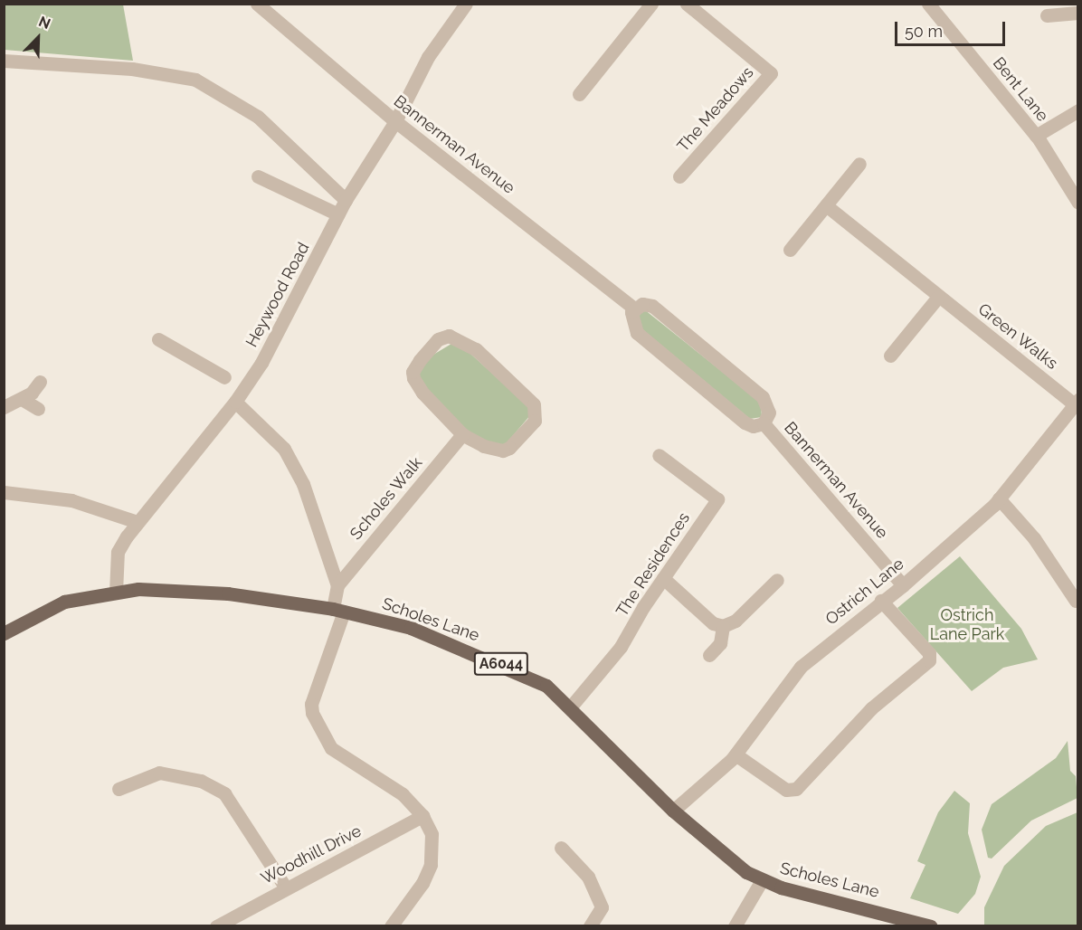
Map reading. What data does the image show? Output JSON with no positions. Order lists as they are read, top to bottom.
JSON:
{
  "streets": {
    "main road": ["Scholes Lane", "A6044"],
    "street": [
      "Bent Lane",
      "The Meadows",
      "Bannerman Avenue",
      "Heywood Road",
      "Green Walks",
      "Scholes Walk",
      "The Residences",
      "Ostrich Lane",
      "Woodhill Drive"
    ]
  },
  "crossings": [
    ["Bannerman Avenue", "Heywood Road"],
    ["Bannerman Avenue", "Ostrich Lane"],
    ["Heywood Road", "Scholes Lane"],
    ["Green Walks", "Ostrich Lane"],
    ["Scholes Walk", "Scholes Lane"],
    ["The Residences", "Scholes Lane"],
    ["Ostrich Lane", "Scholes Lane"]
  ],
  "parks": ["Ostrich Lane Park"],
  "scale_bar": "50 m",
  "north": "top right"
}
